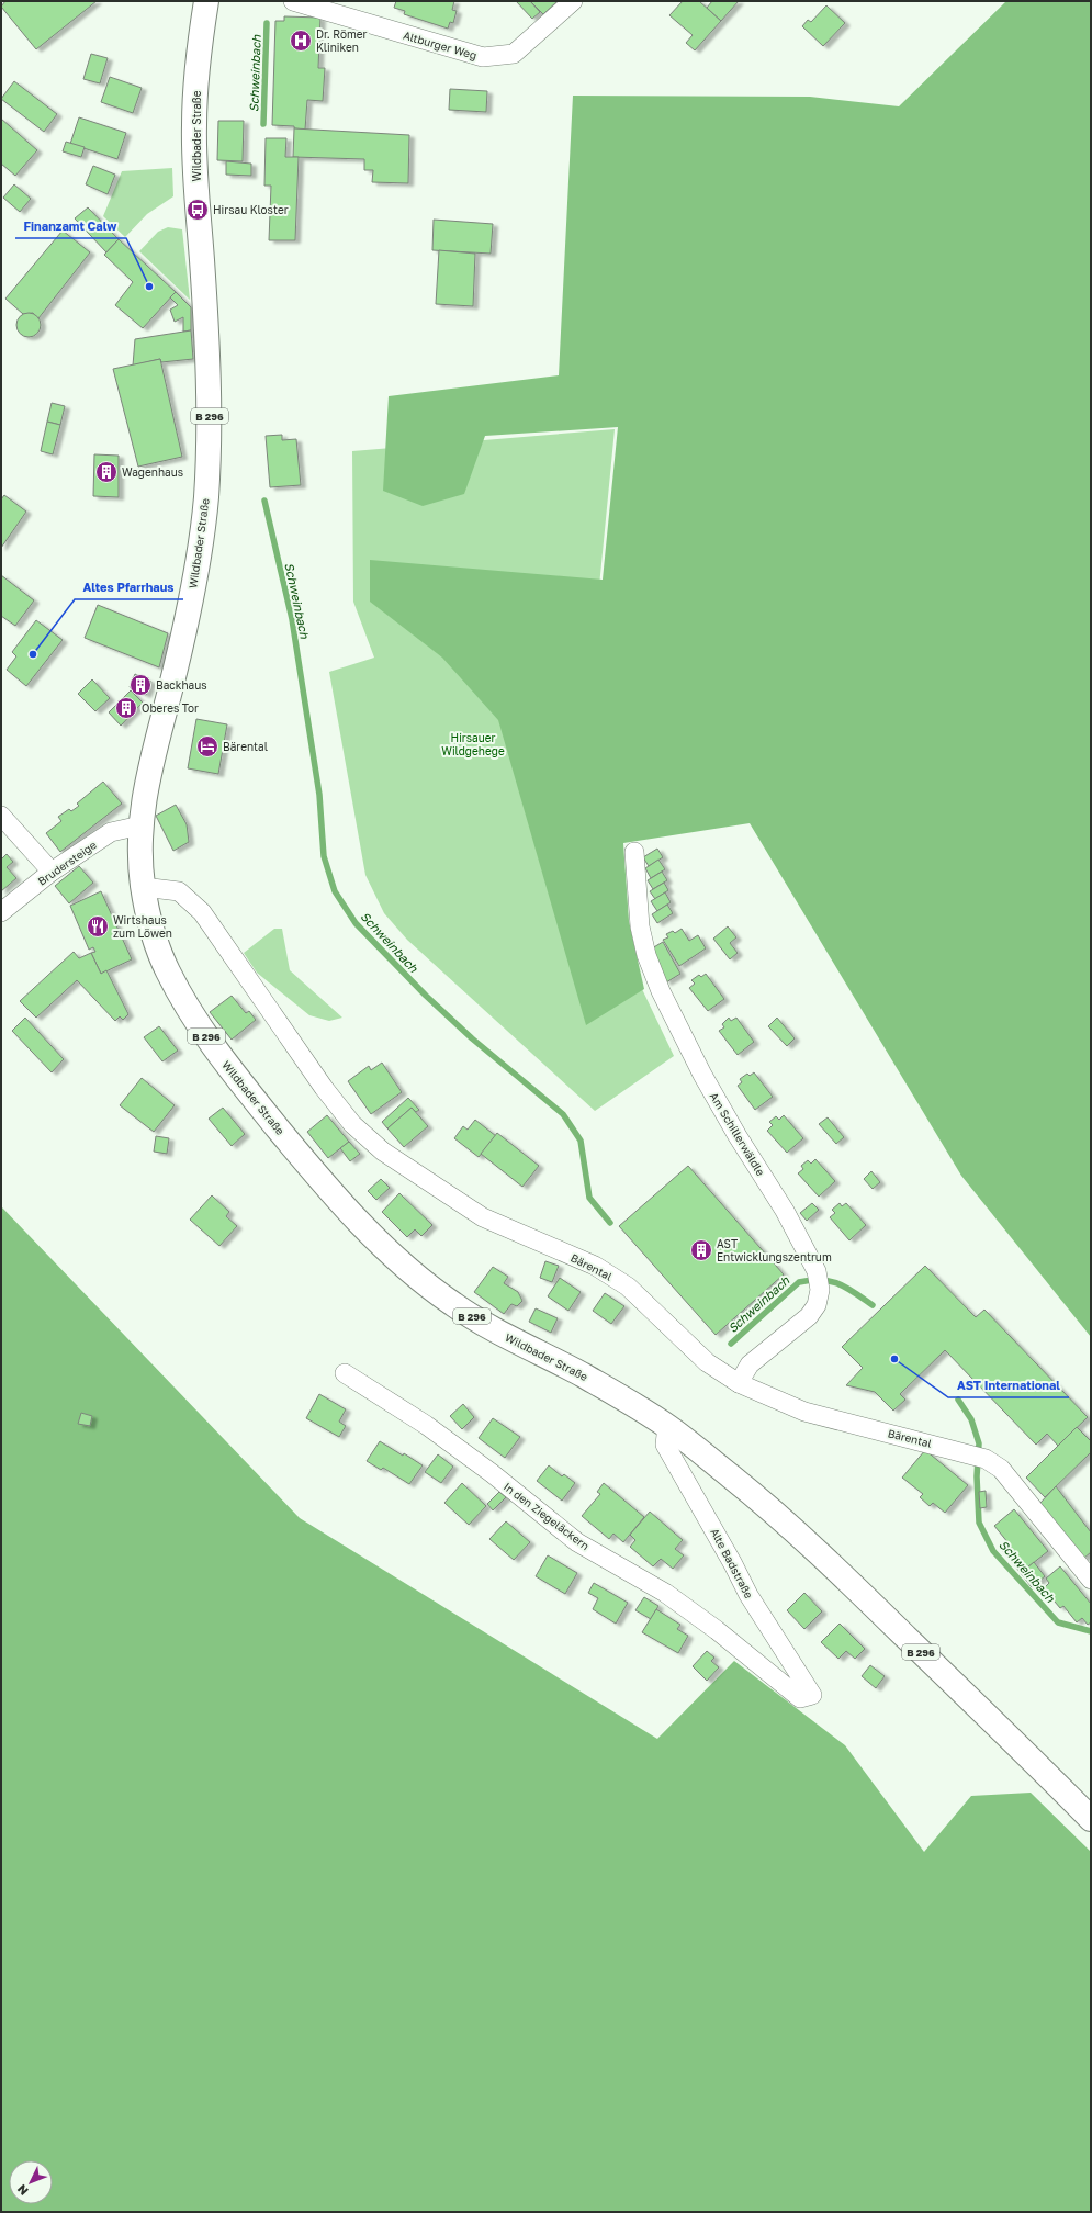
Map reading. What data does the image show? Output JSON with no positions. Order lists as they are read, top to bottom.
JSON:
{
  "streets": {
    "main road": ["Wildbader Straße", "B 296"],
    "street": [
      "Altburger Weg",
      "Brudersteige",
      "Am Schillerwäldle",
      "Bärental",
      "In den Ziegeläckern",
      "Alte Badstraße"
    ]
  },
  "crossings": [
    ["Wildbader Straße", "Brudersteige"],
    ["Wildbader Straße", "Bärental"],
    ["Wildbader Straße", "Alte Badstraße"],
    ["Am Schillerwäldle", "Bärental"],
    ["In den Ziegeläckern", "Alte Badstraße"]
  ],
  "water": ["Schweinbach"],
  "parks": ["Hirsauer Wildgehege"],
  "places": {
    "hospital": ["Dr. Römer Kliniken"],
    "bus stop": ["Hirsau Kloster"],
    "other": ["Finanzamt Calw", "Altes Pfarrhaus", "AST International"],
    "building": [
      "Wagenhaus",
      "Backhaus",
      "Oberes Tor",
      "AST Entwicklungszentrum"
    ],
    "hotel": ["Bärental"],
    "restaurant": ["Wirtshaus zum Löwen"]
  },
  "north": "bottom left"
}
